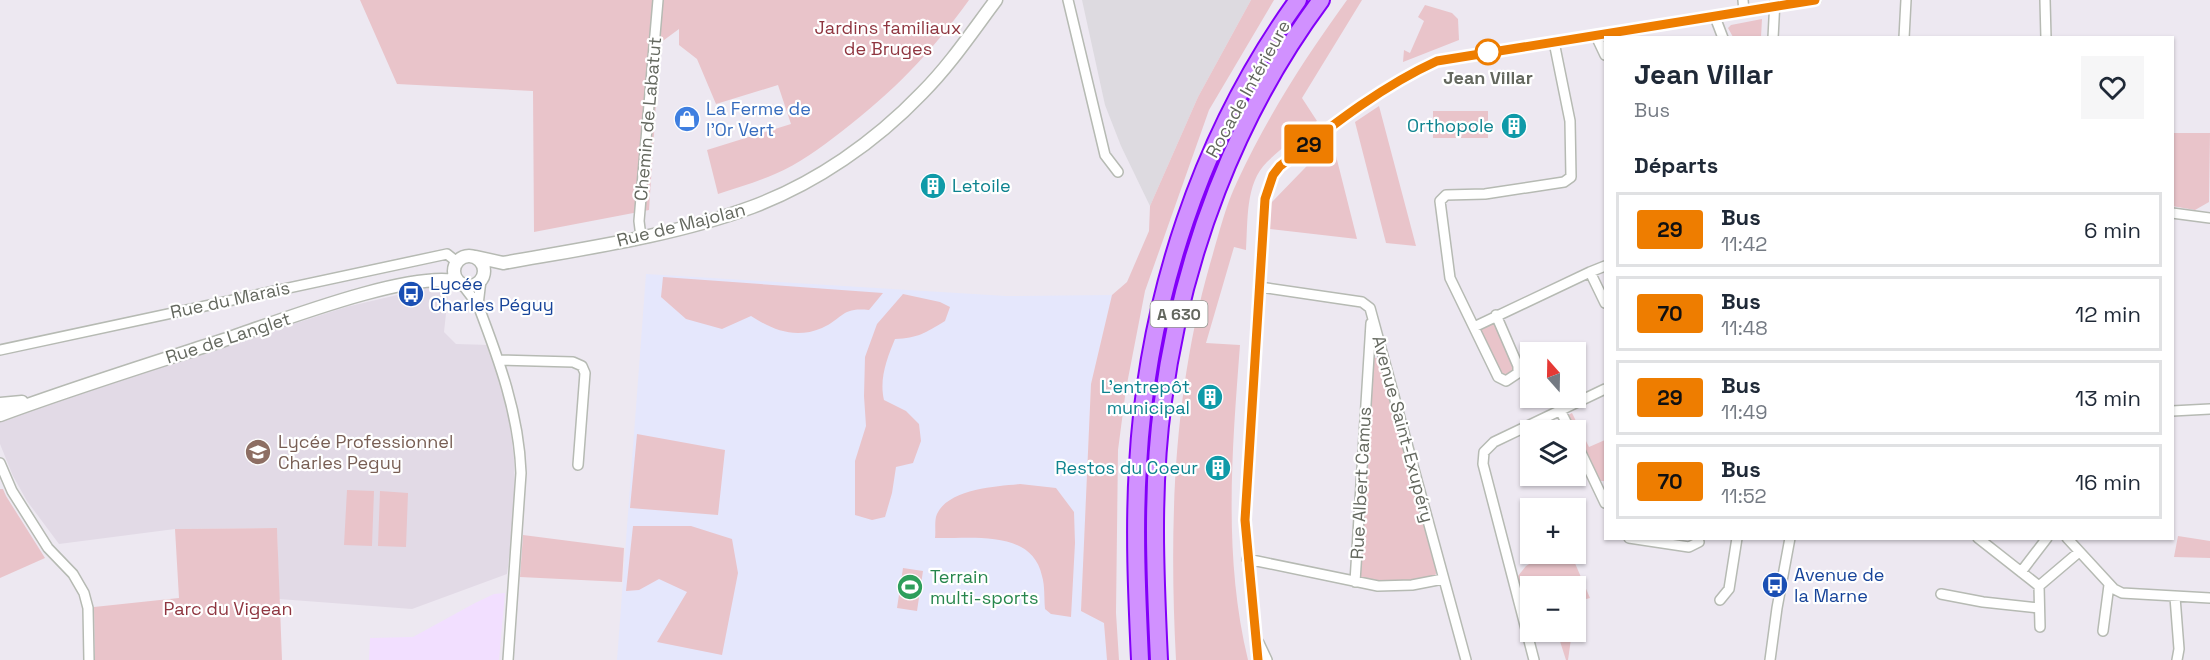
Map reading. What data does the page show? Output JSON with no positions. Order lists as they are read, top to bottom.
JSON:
{
  "streets": {
    "highway": ["Rocade Intérieure", "A 630"],
    "street": [
      "Chemin de Labatut",
      "Rue de Majolan",
      "Rue du Marais",
      "Rue de Langlet",
      "Avenue Saint-Exupéry",
      "Rue Albert Camus"
    ]
  },
  "crossings": [
    ["Chemin de Labatut", "Rue de Majolan"],
    ["Rue de Majolan", "Rue du Marais"],
    ["Rue de Majolan", "Rue de Langlet"],
    ["Rue du Marais", "Rue de Langlet"],
    ["Avenue Saint-Exupéry", "Rue Albert Camus"]
  ],
  "parks": ["Jardins familiaux de Bruges", "Parc du Vigean"],
  "places": {
    "other": ["Jean Villar"],
    "shop": ["La Ferme de l'Or Vert"],
    "building": [
      "Orthopole",
      "Letoile",
      "L'entrepôt municipal",
      "Restos du Coeur"
    ],
    "bus stop": ["Lycée Charles Péguy", "Avenue de la Marne"],
    "school or university": ["Lycée Professionnel Charles Peguy"],
    "sports": ["Terrain multi-sports"]
  },
  "lines": ["bus line 29"],
  "north": "top",
  "page": {
    "on_map": "29",
    "heading": [
      ["Jean Villar", "Bus"],
      "Départs"
    ],
    "list": [
      {
        "mark": "29",
        "name": "Bus",
        "note": "11:42",
        "value": "6 min"
      },
      {
        "mark": "70",
        "name": "Bus",
        "note": "11:48",
        "value": "12 min"
      },
      {
        "mark": "29",
        "name": "Bus",
        "note": "11:49",
        "value": "13 min"
      },
      {
        "mark": "70",
        "name": "Bus",
        "note": "11:52",
        "value": "16 min"
      }
    ],
    "map_buttons": ["+", "−"]
  }
}
